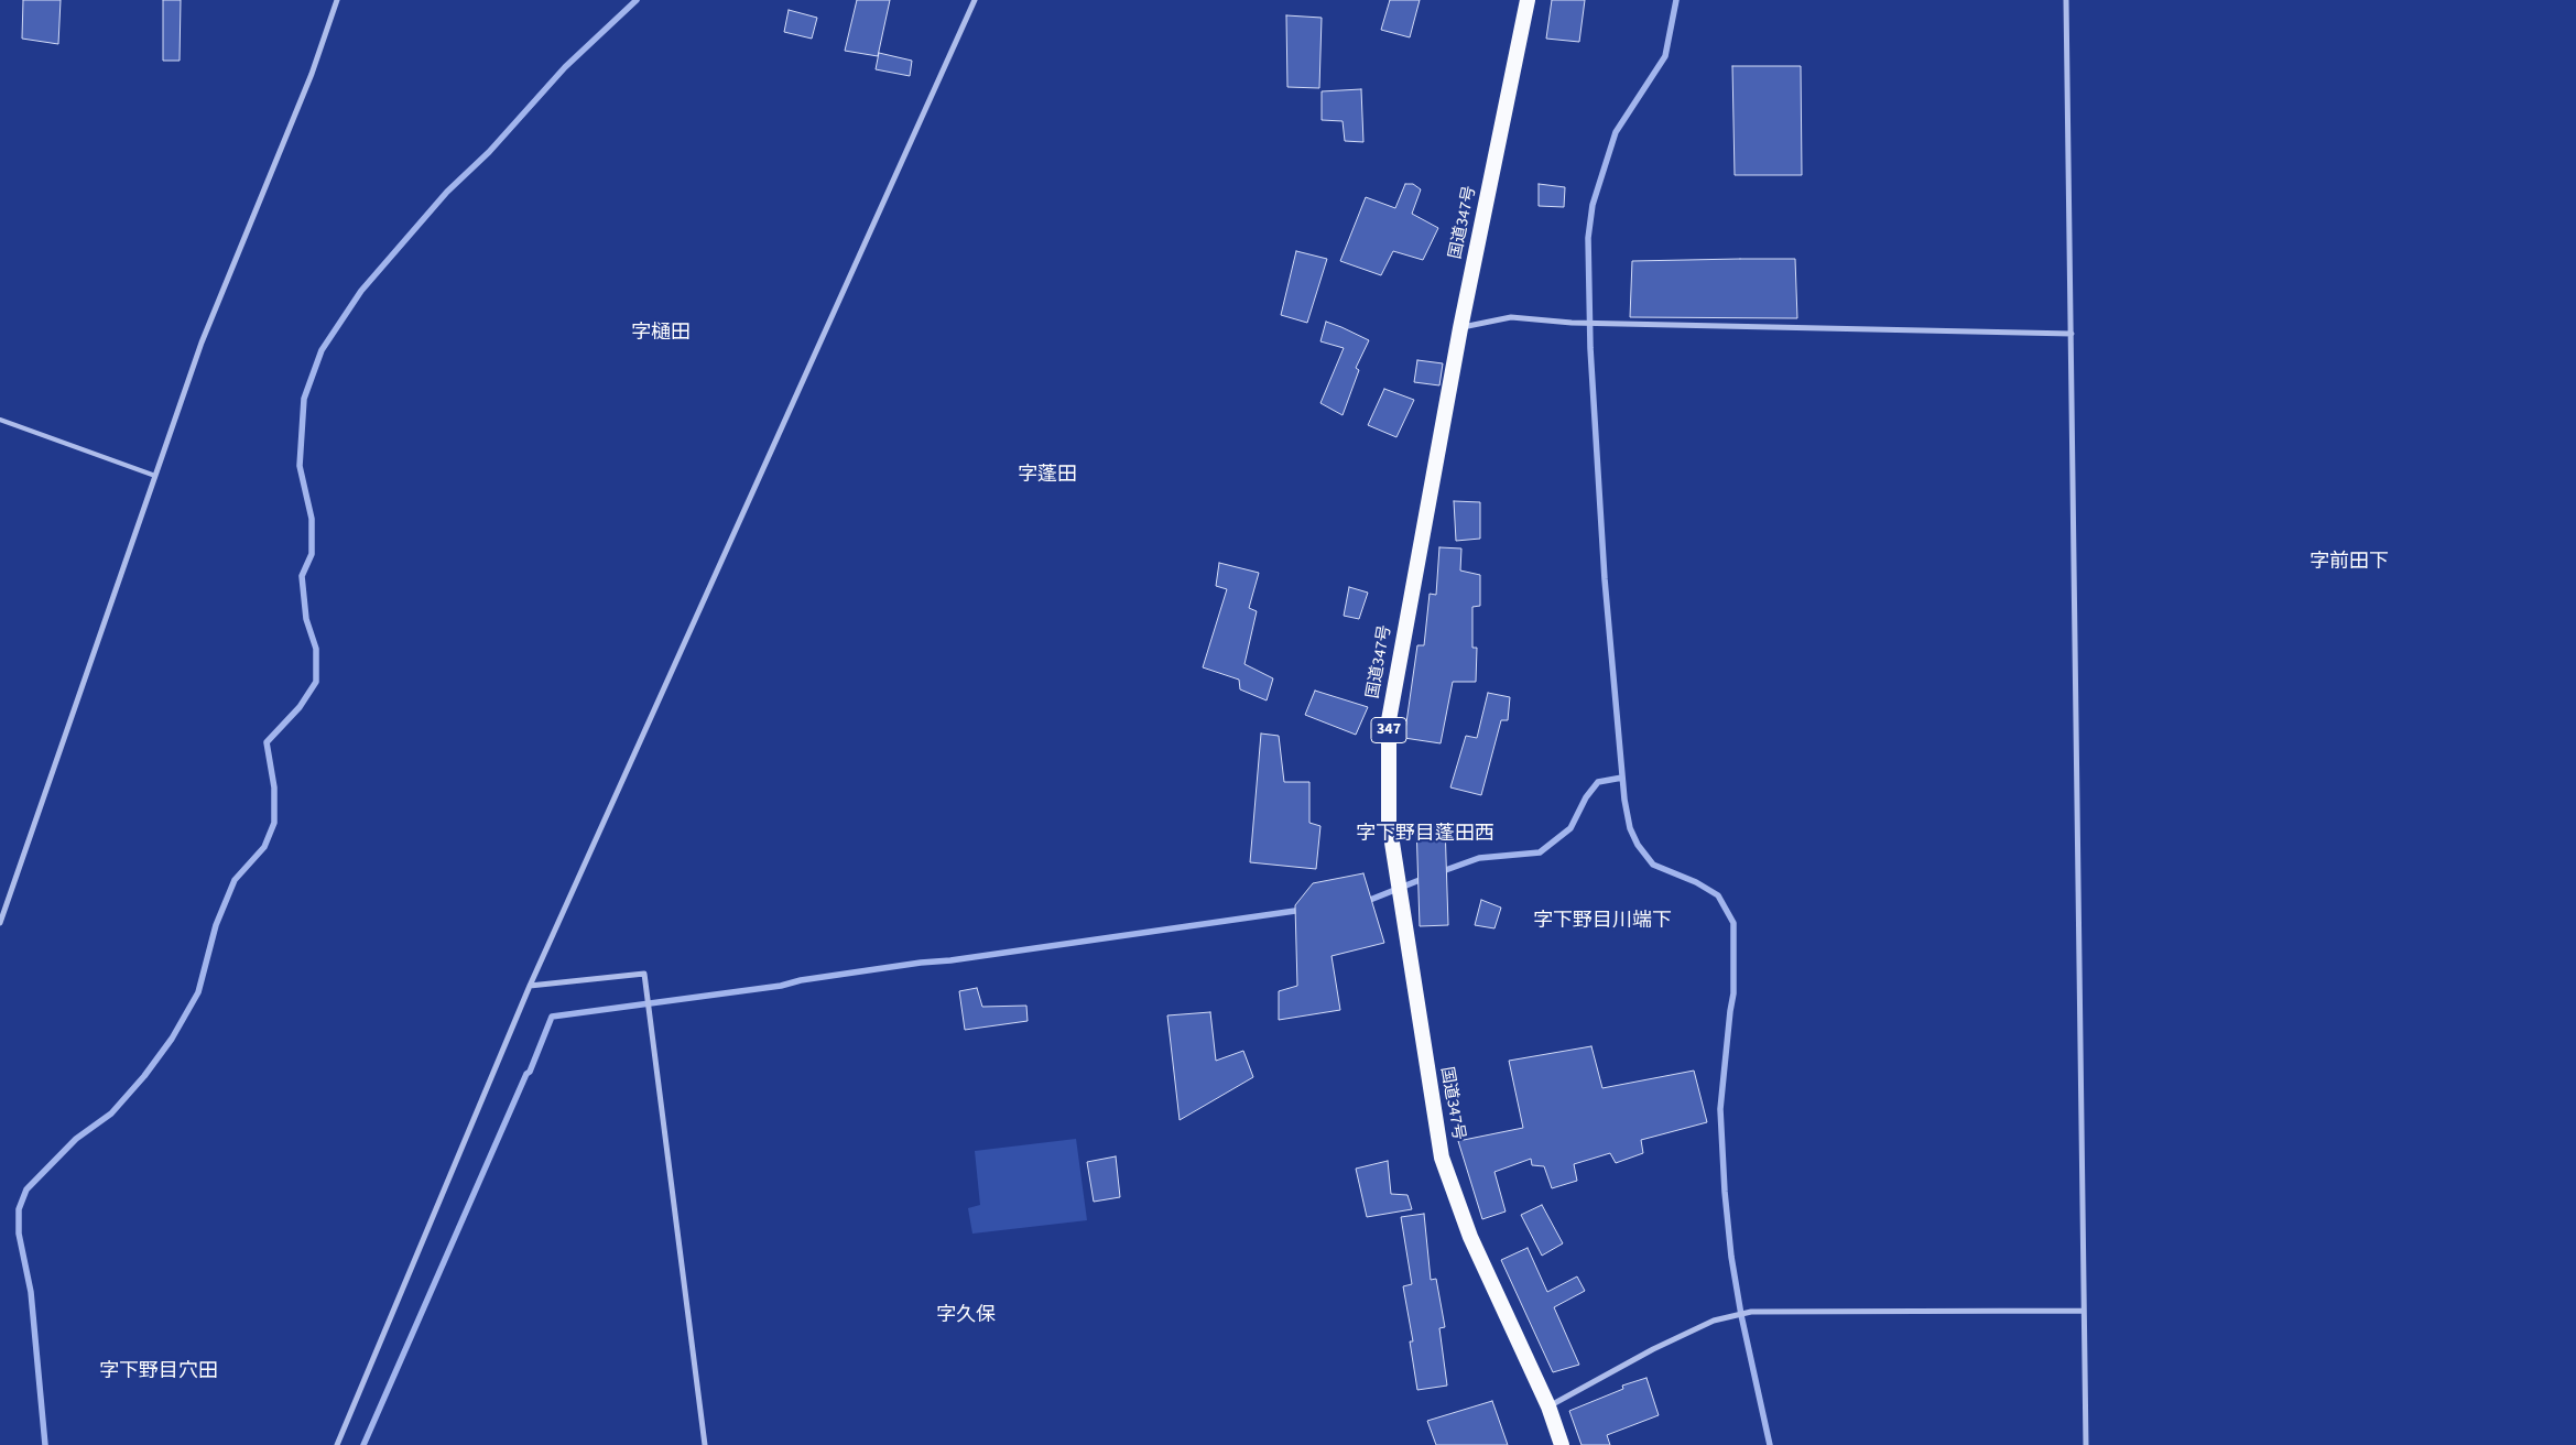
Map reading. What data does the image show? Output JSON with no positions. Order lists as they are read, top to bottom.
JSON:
{
  "streets": {
    "highway": ["国道347号", "347"]
  },
  "districts": [
    "字樋田",
    "字蓬田",
    "字前田下",
    "字下野目蓬田西",
    "字下野目川端下",
    "字久保",
    "字下野目穴田"
  ]
}
